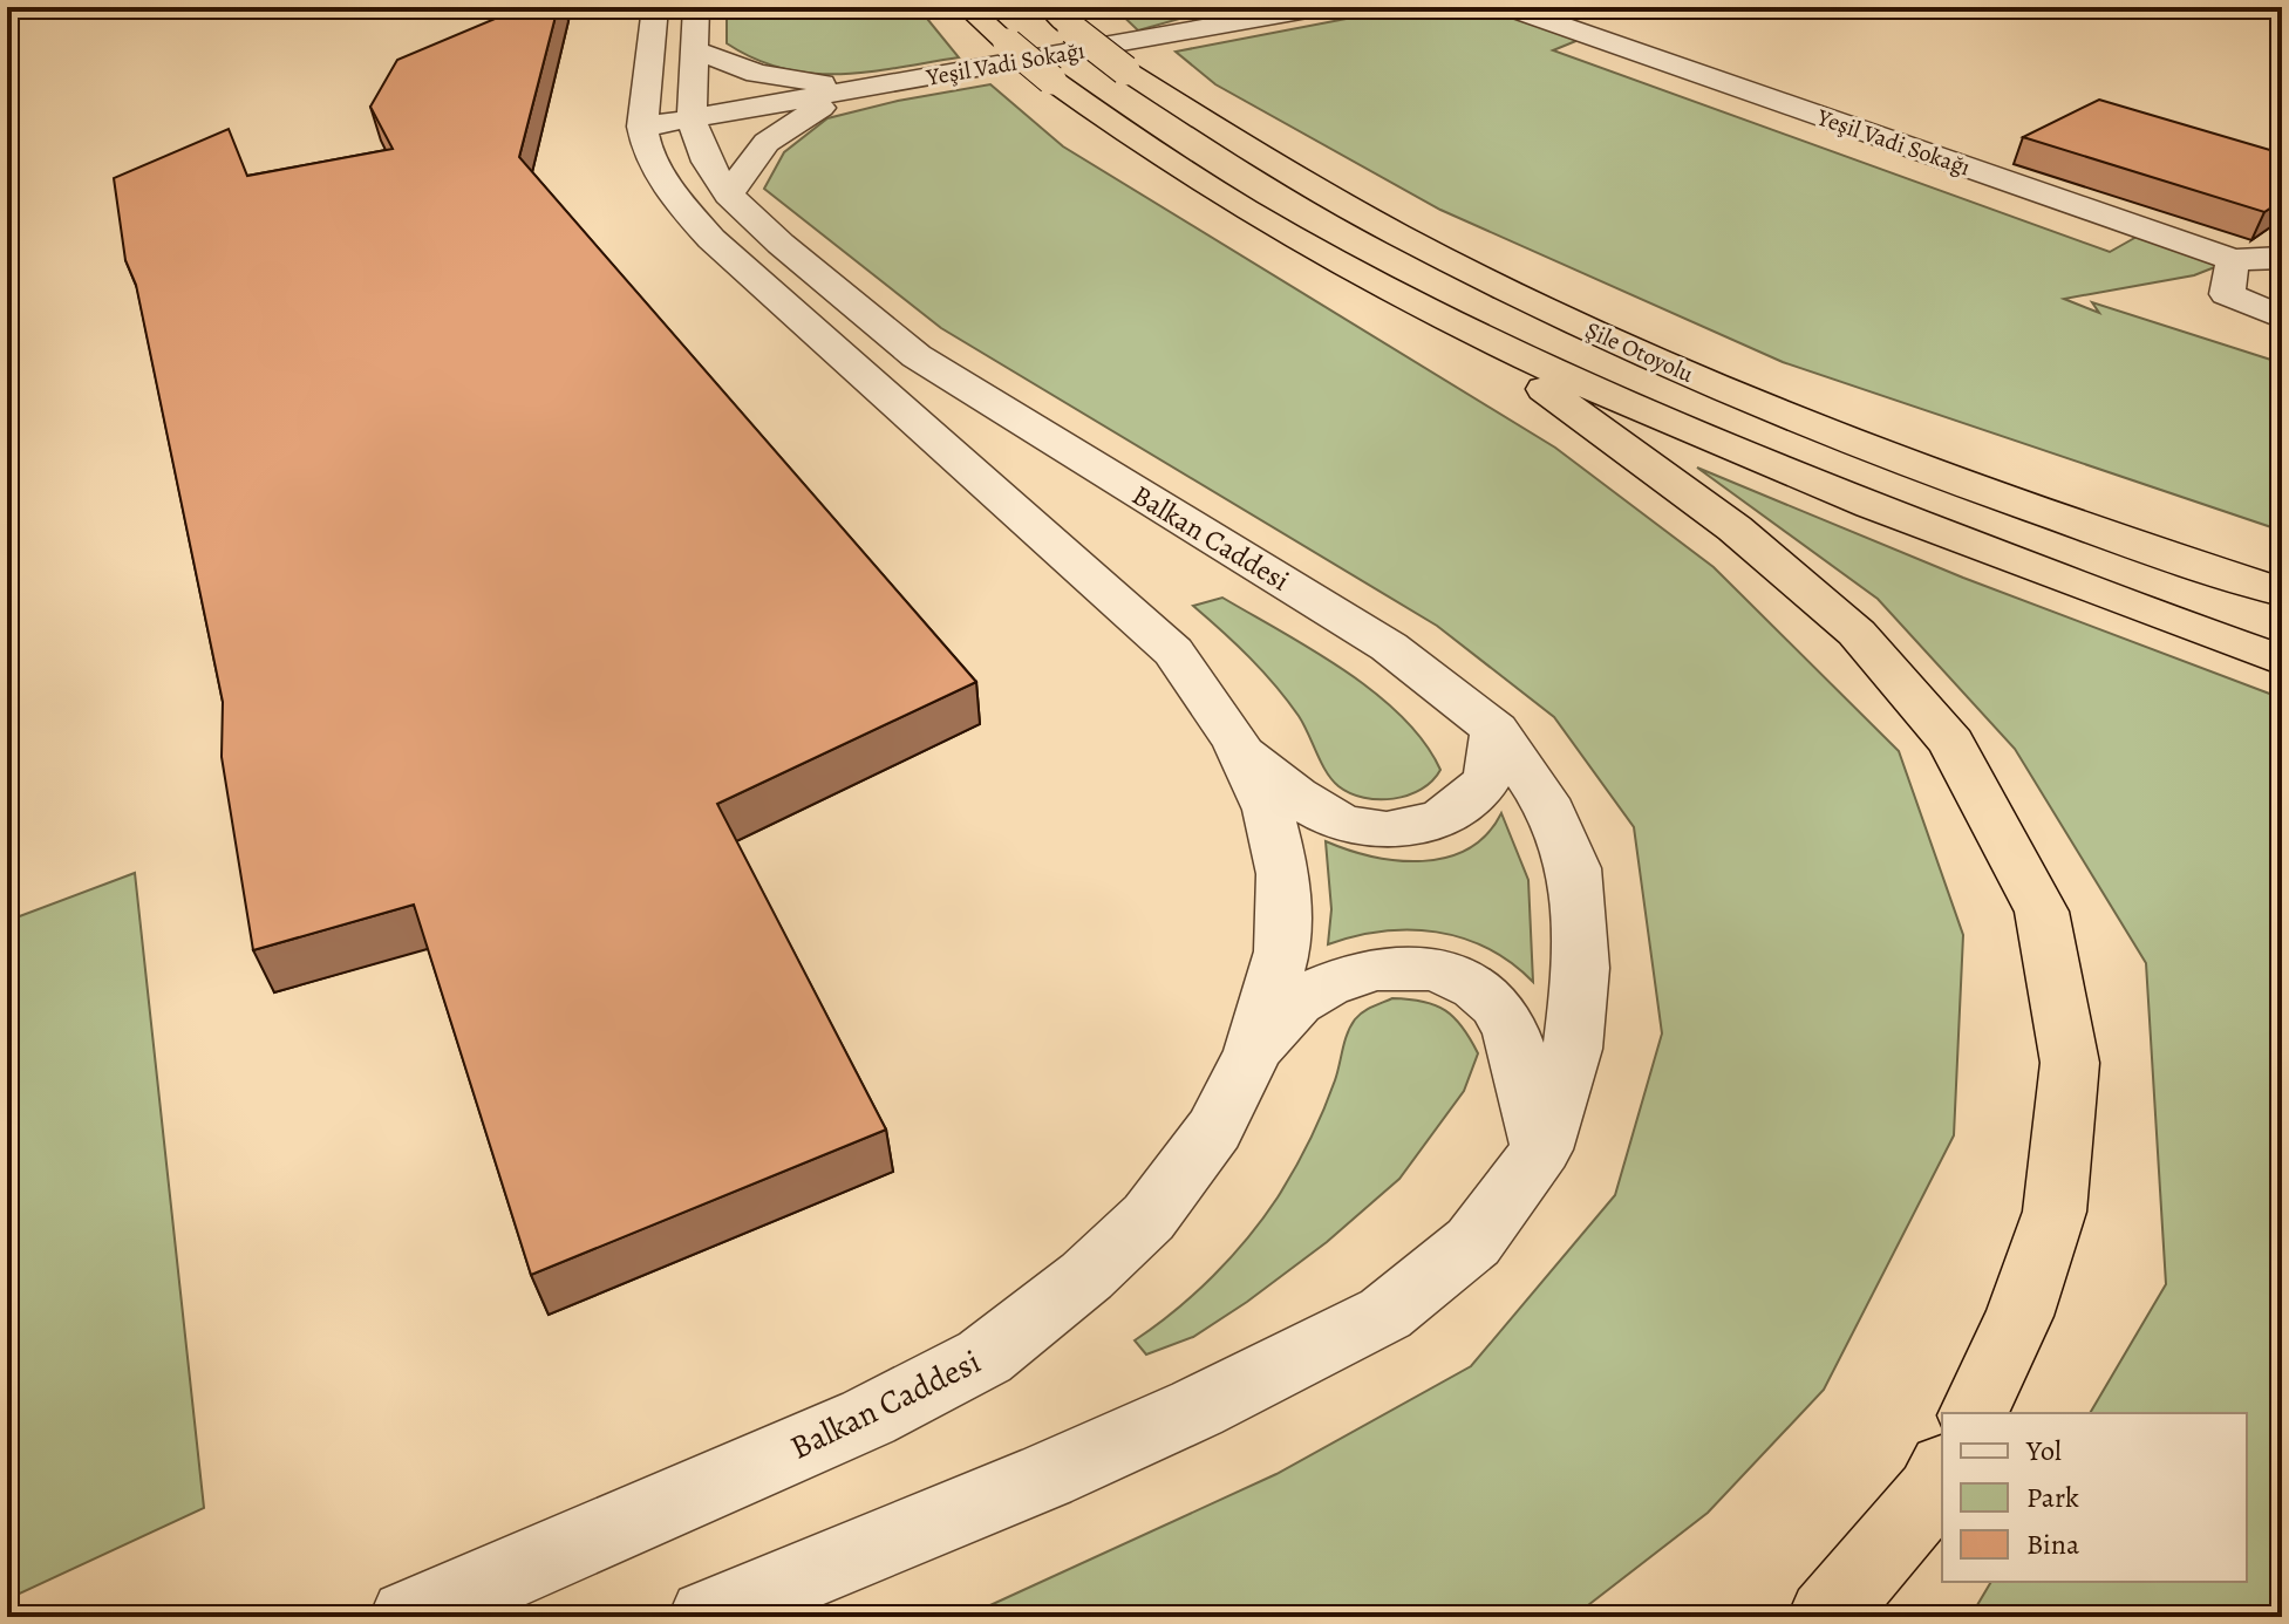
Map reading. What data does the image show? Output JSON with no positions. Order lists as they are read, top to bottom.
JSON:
{
  "streets": {
    "highway": ["Şile Otoyolu"],
    "street": ["Yeşil Vadi Sokağı", "Balkan Caddesi"]
  },
  "crossings": [
    ["Yeşil Vadi Sokağı", "Balkan Caddesi"]
  ],
  "legend": ["Yol", "Park", "Bina"]
}
